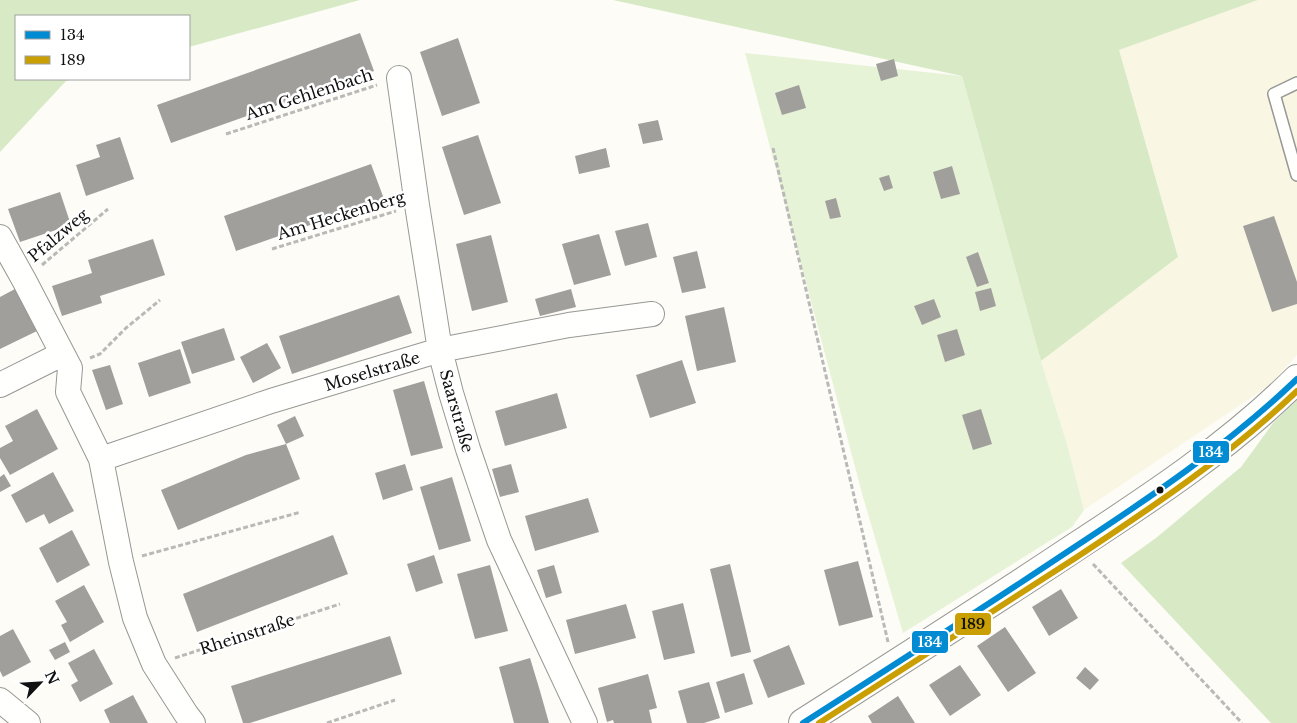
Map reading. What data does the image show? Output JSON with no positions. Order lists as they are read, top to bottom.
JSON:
{
  "streets": {
    "street": ["Moselstraße", "Saarstraße"],
    "path": [
      "Am Gehlenbach",
      "Am Heckenberg",
      "Pfalzweg",
      "Rheinstraße"
    ]
  },
  "crossings": [
    ["Am Gehlenbach", "Saarstraße"],
    ["Am Heckenberg", "Saarstraße"],
    ["Moselstraße", "Saarstraße"]
  ],
  "lines": ["transit line 134", "transit line 189"],
  "legend": ["134", "189"],
  "north": "top right"
}
